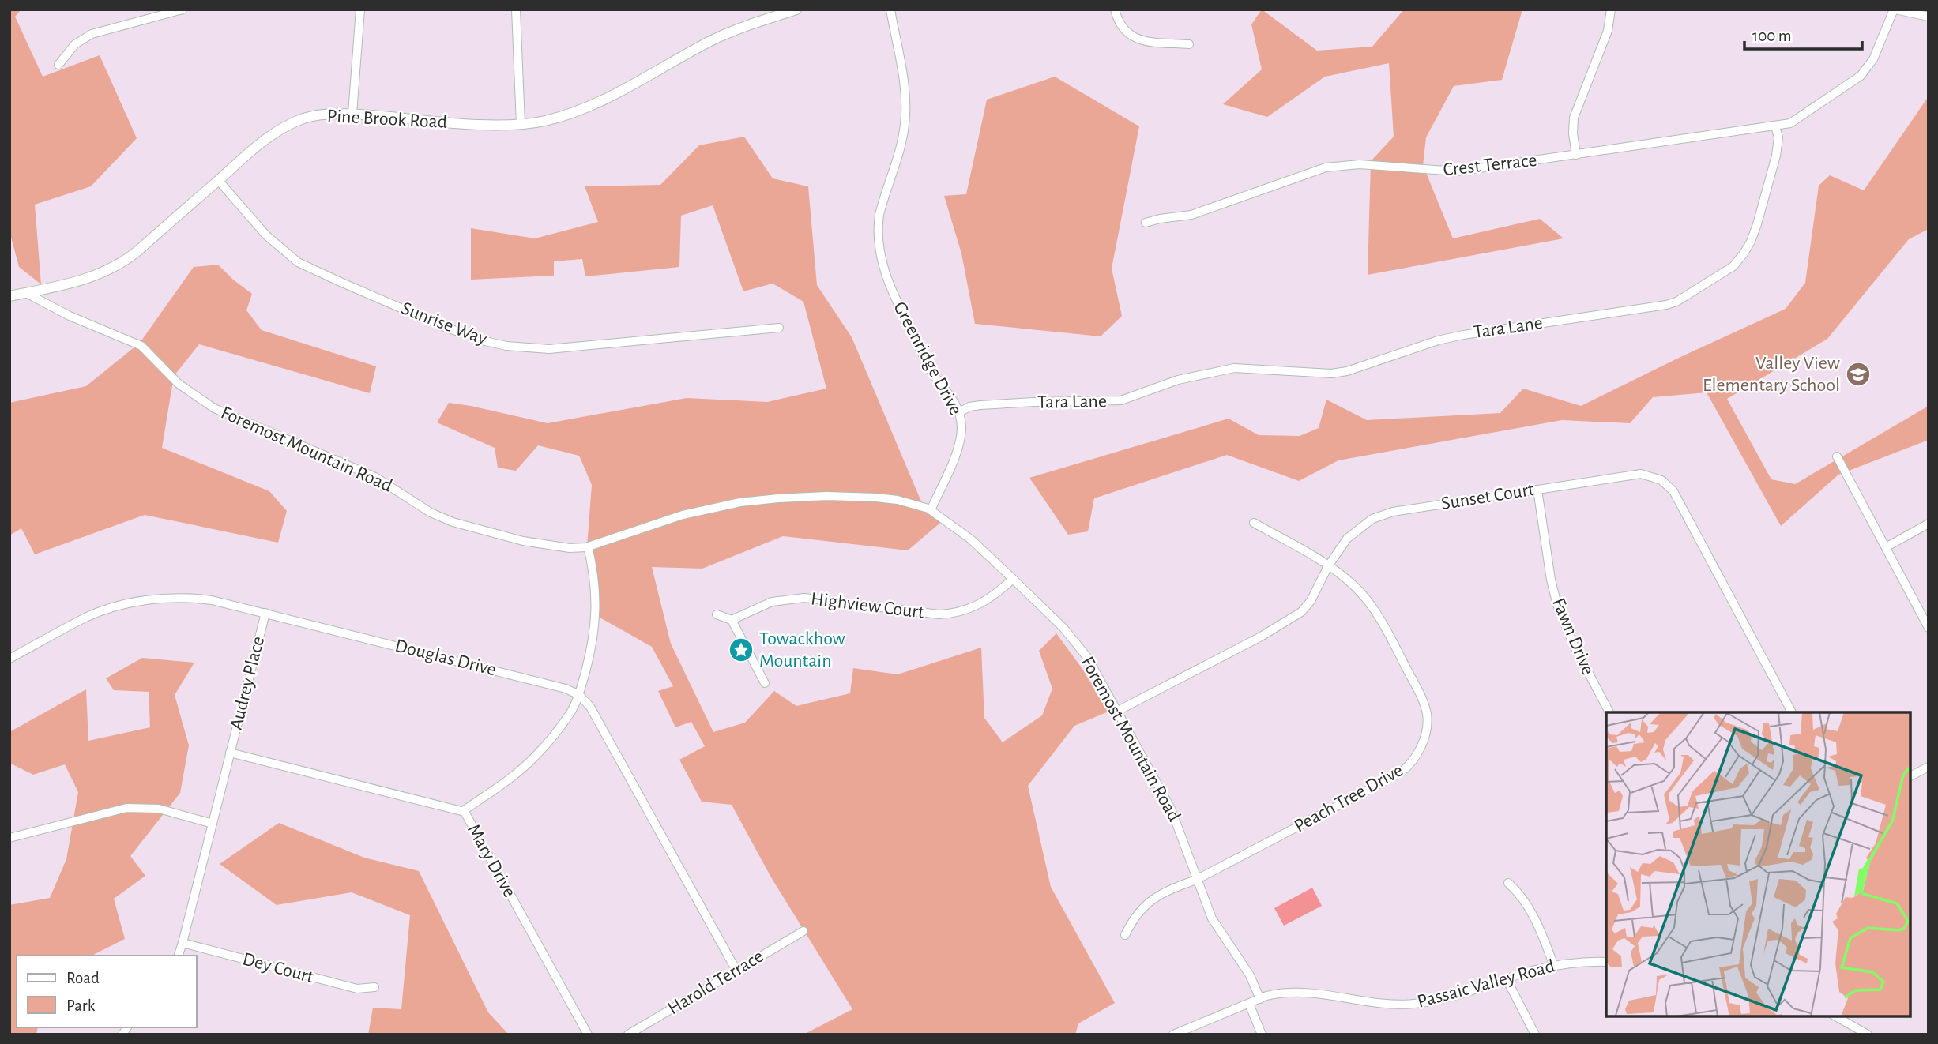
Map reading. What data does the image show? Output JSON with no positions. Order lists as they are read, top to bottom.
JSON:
{
  "streets": {
    "street": [
      "Pine Brook Road",
      "Crest Terrace",
      "Sunrise Way",
      "Tara Lane",
      "Greenridge Drive",
      "Foremost Mountain Road",
      "Sunset Court",
      "Highview Court",
      "Fawn Drive",
      "Douglas Drive",
      "Audrey Place",
      "Peach Tree Drive",
      "Mary Drive",
      "Dey Court",
      "Harold Terrace",
      "Passaic Valley Road"
    ]
  },
  "crossings": [
    ["Pine Brook Road", "Sunrise Way"],
    ["Pine Brook Road", "Foremost Mountain Road"],
    ["Crest Terrace", "Tara Lane"],
    ["Tara Lane", "Greenridge Drive"],
    ["Greenridge Drive", "Foremost Mountain Road"],
    ["Foremost Mountain Road", "Sunset Court"],
    ["Foremost Mountain Road", "Highview Court"],
    ["Foremost Mountain Road", "Peach Tree Drive"],
    ["Foremost Mountain Road", "Passaic Valley Road"],
    ["Sunset Court", "Fawn Drive"],
    ["Sunset Court", "Peach Tree Drive"],
    ["Douglas Drive", "Audrey Place"],
    ["Audrey Place", "Mary Drive"],
    ["Audrey Place", "Dey Court"]
  ],
  "places": {
    "school or university": ["Valley View Elementary School"],
    "place": ["Towackhow Mountain"]
  },
  "legend": ["Road", "Park"],
  "scale_bar": "100 m"
}
